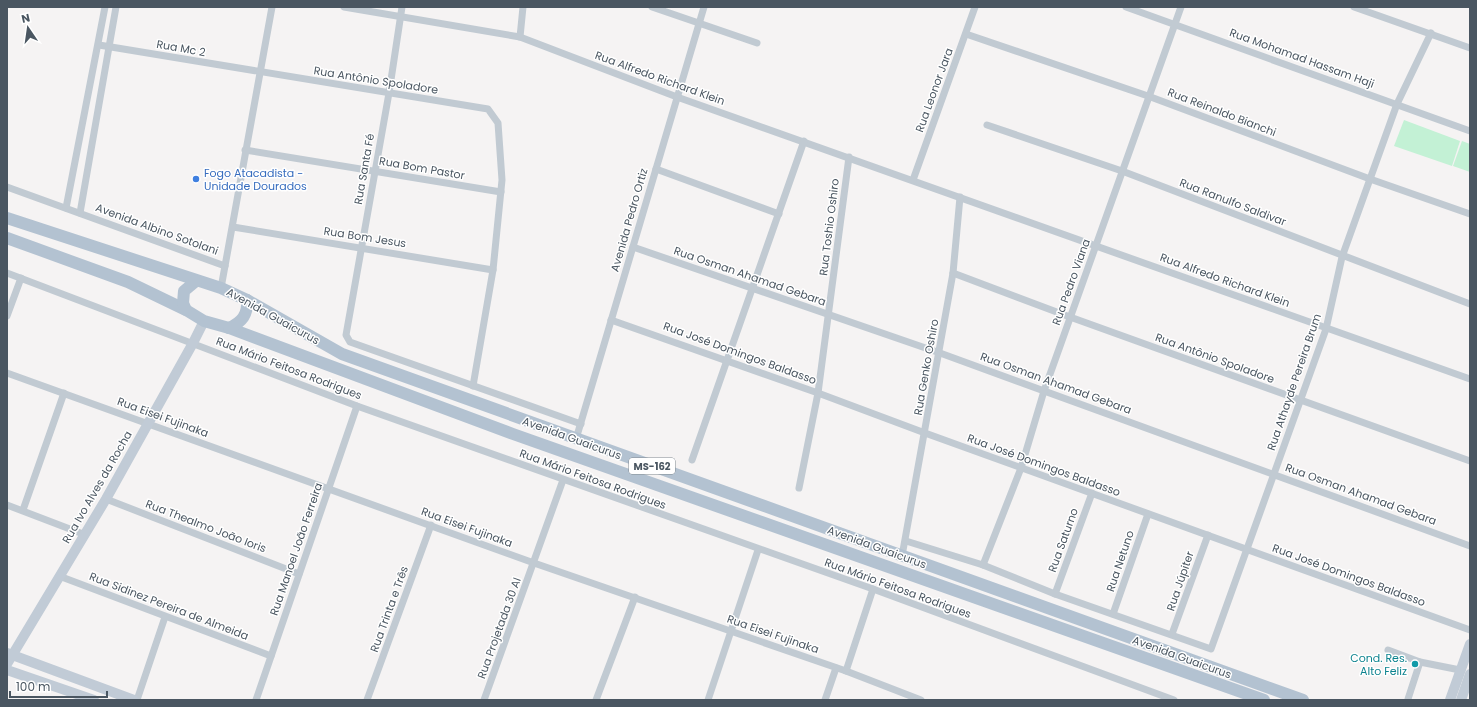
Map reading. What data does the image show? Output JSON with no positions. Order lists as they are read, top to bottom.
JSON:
{
  "streets": {
    "main road": ["Avenida Guaicurus", "MS-162"],
    "street": [
      "Rua Mc 2",
      "Rua Mohamad Hassam Haji",
      "Rua Alfredo Richard Klein",
      "Rua Antônio Spoladore",
      "Rua Leonor Jara",
      "Rua Reinaldo Bianchi",
      "Rua Bom Pastor",
      "Rua Santa Fé",
      "Rua Ranulfo Saldivar",
      "Avenida Pedro Ortiz",
      "Rua Toshio Oshiro",
      "Avenida Albino Sotolani",
      "Rua Bom Jesus",
      "Rua Osman Ahamad Gebara",
      "Rua Pedro Viana",
      "Rua José Domingos Baldasso",
      "Rua Genko Oshiro",
      "Rua Mário Feitosa Rodrigues",
      "Rua Athayde Pereira Brum",
      "Rua Eisei Fujinaka",
      "Rua Ivo Alves da Rocha",
      "Rua Thealmo João Ioris",
      "Rua Saturno",
      "Rua Manoel João Ferreira",
      "Rua Netuno",
      "Rua Júpiter",
      "Rua Sidinez Pereira de Almeida",
      "Rua Trinta e Três",
      "Rua Projetada 30 AI"
    ]
  },
  "crossings": [
    ["Rua Mc 2", "Rua Antônio Spoladore"],
    ["Rua Mohamad Hassam Haji", "Rua Pedro Viana"],
    ["Rua Mohamad Hassam Haji", "Rua Athayde Pereira Brum"],
    ["Rua Alfredo Richard Klein", "Rua Leonor Jara"],
    ["Rua Alfredo Richard Klein", "Rua Santa Fé"],
    ["Rua Alfredo Richard Klein", "Avenida Pedro Ortiz"],
    ["Rua Alfredo Richard Klein", "Rua Toshio Oshiro"],
    ["Rua Alfredo Richard Klein", "Rua Pedro Viana"],
    ["Rua Alfredo Richard Klein", "Rua Genko Oshiro"],
    ["Rua Alfredo Richard Klein", "Rua Athayde Pereira Brum"],
    ["Rua Antônio Spoladore", "Rua Bom Pastor"],
    ["Rua Antônio Spoladore", "Rua Santa Fé"],
    ["Rua Antônio Spoladore", "Rua Pedro Viana"],
    ["Rua Antônio Spoladore", "Rua Genko Oshiro"],
    ["Rua Antônio Spoladore", "Rua Athayde Pereira Brum"],
    ["Rua Leonor Jara", "Rua Reinaldo Bianchi"],
    ["Rua Reinaldo Bianchi", "Rua Pedro Viana"],
    ["Rua Reinaldo Bianchi", "Rua Athayde Pereira Brum"],
    ["Rua Bom Pastor", "Rua Santa Fé"],
    ["Rua Santa Fé", "Rua Bom Jesus"],
    ["Rua Ranulfo Saldivar", "Rua Pedro Viana"],
    ["Rua Ranulfo Saldivar", "Rua Athayde Pereira Brum"],
    ["Avenida Pedro Ortiz", "Rua Osman Ahamad Gebara"],
    ["Avenida Pedro Ortiz", "Avenida Guaicurus"],
    ["Avenida Pedro Ortiz", "Rua José Domingos Baldasso"],
    ["Rua Toshio Oshiro", "Rua Osman Ahamad Gebara"],
    ["Rua Toshio Oshiro", "Rua José Domingos Baldasso"],
    ["Rua Osman Ahamad Gebara", "Rua Pedro Viana"],
    ["Rua Osman Ahamad Gebara", "Rua Genko Oshiro"],
    ["Rua Osman Ahamad Gebara", "Rua Athayde Pereira Brum"],
    ["Rua Pedro Viana", "Rua José Domingos Baldasso"],
    ["Avenida Guaicurus", "Rua Genko Oshiro"],
    ["Avenida Guaicurus", "Rua Ivo Alves da Rocha"],
    ["Rua José Domingos Baldasso", "Rua Genko Oshiro"],
    ["Rua José Domingos Baldasso", "Rua Athayde Pereira Brum"],
    ["Rua José Domingos Baldasso", "Rua Saturno"],
    ["Rua José Domingos Baldasso", "Rua Netuno"],
    ["Rua José Domingos Baldasso", "Rua Júpiter"],
    ["Rua Mário Feitosa Rodrigues", "Rua Ivo Alves da Rocha"],
    ["Rua Mário Feitosa Rodrigues", "Rua Manoel João Ferreira"],
    ["Rua Mário Feitosa Rodrigues", "Rua Projetada 30 AI"],
    ["Rua Athayde Pereira Brum", "Rua Júpiter"],
    ["Rua Eisei Fujinaka", "Rua Ivo Alves da Rocha"],
    ["Rua Eisei Fujinaka", "Rua Manoel João Ferreira"],
    ["Rua Eisei Fujinaka", "Rua Trinta e Três"],
    ["Rua Eisei Fujinaka", "Rua Projetada 30 AI"],
    ["Rua Ivo Alves da Rocha", "Rua Thealmo João Ioris"],
    ["Rua Ivo Alves da Rocha", "Rua Sidinez Pereira de Almeida"],
    ["Rua Thealmo João Ioris", "Rua Manoel João Ferreira"],
    ["Rua Manoel João Ferreira", "Rua Sidinez Pereira de Almeida"]
  ],
  "places": ["Fogo Atacadista - Unidade Dourados", "Cond. Res. Alto Feliz"],
  "scale_bar": "100 m",
  "north": "top"
}
